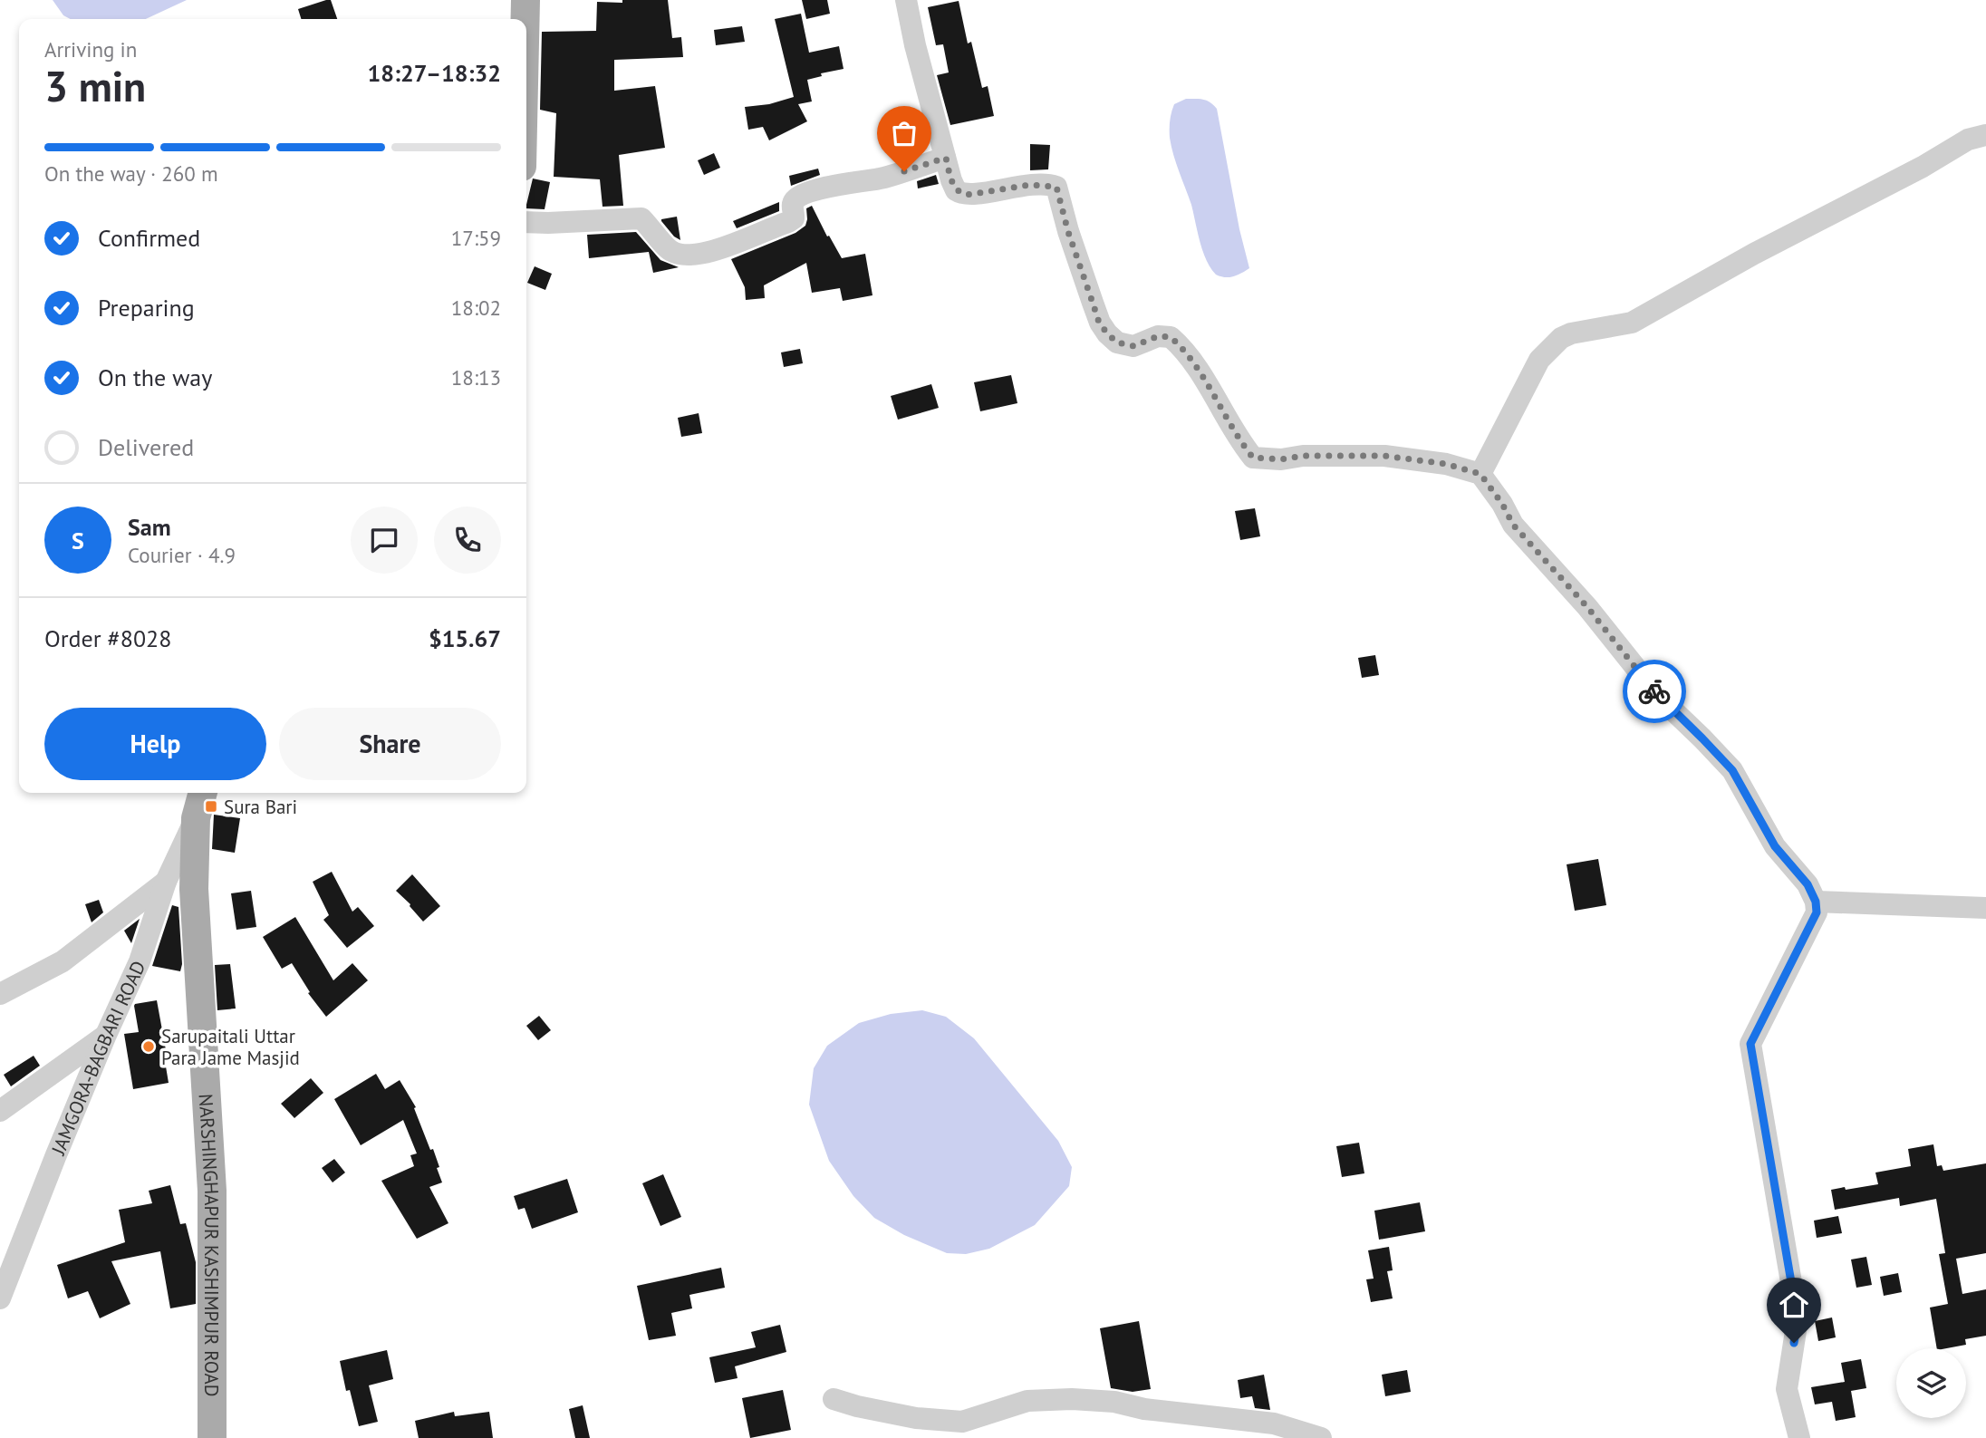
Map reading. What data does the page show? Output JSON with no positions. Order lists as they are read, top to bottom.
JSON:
{
  "streets": {
    "main road": ["NARSHINGHAPUR KASHIMPUR ROAD"],
    "street": ["JAMGORA-BAGBARI ROAD"]
  },
  "crossings": [
    ["JAMGORA-BAGBARI ROAD", "NARSHINGHAPUR KASHIMPUR ROAD"]
  ],
  "places": {
    "transit": ["Sura Bari"],
    "other": ["Sarupaitali Uttar Para Jame Masjid"]
  },
  "page": {
    "heading": ["3 min", "Arriving in", "18:27–18:32"],
    "panel": [
      "Sam",
      "Courier · 4.9",
      "Order #8028",
      "$15.67"
    ],
    "bar": "On the way · 260 m",
    "list": [
      ["Confirmed", "17:59"],
      ["Preparing", "18:02"],
      ["On the way", "18:13"],
      "Delivered"
    ],
    "round": "S",
    "buttons": ["Help", "Share"]
  }
}
